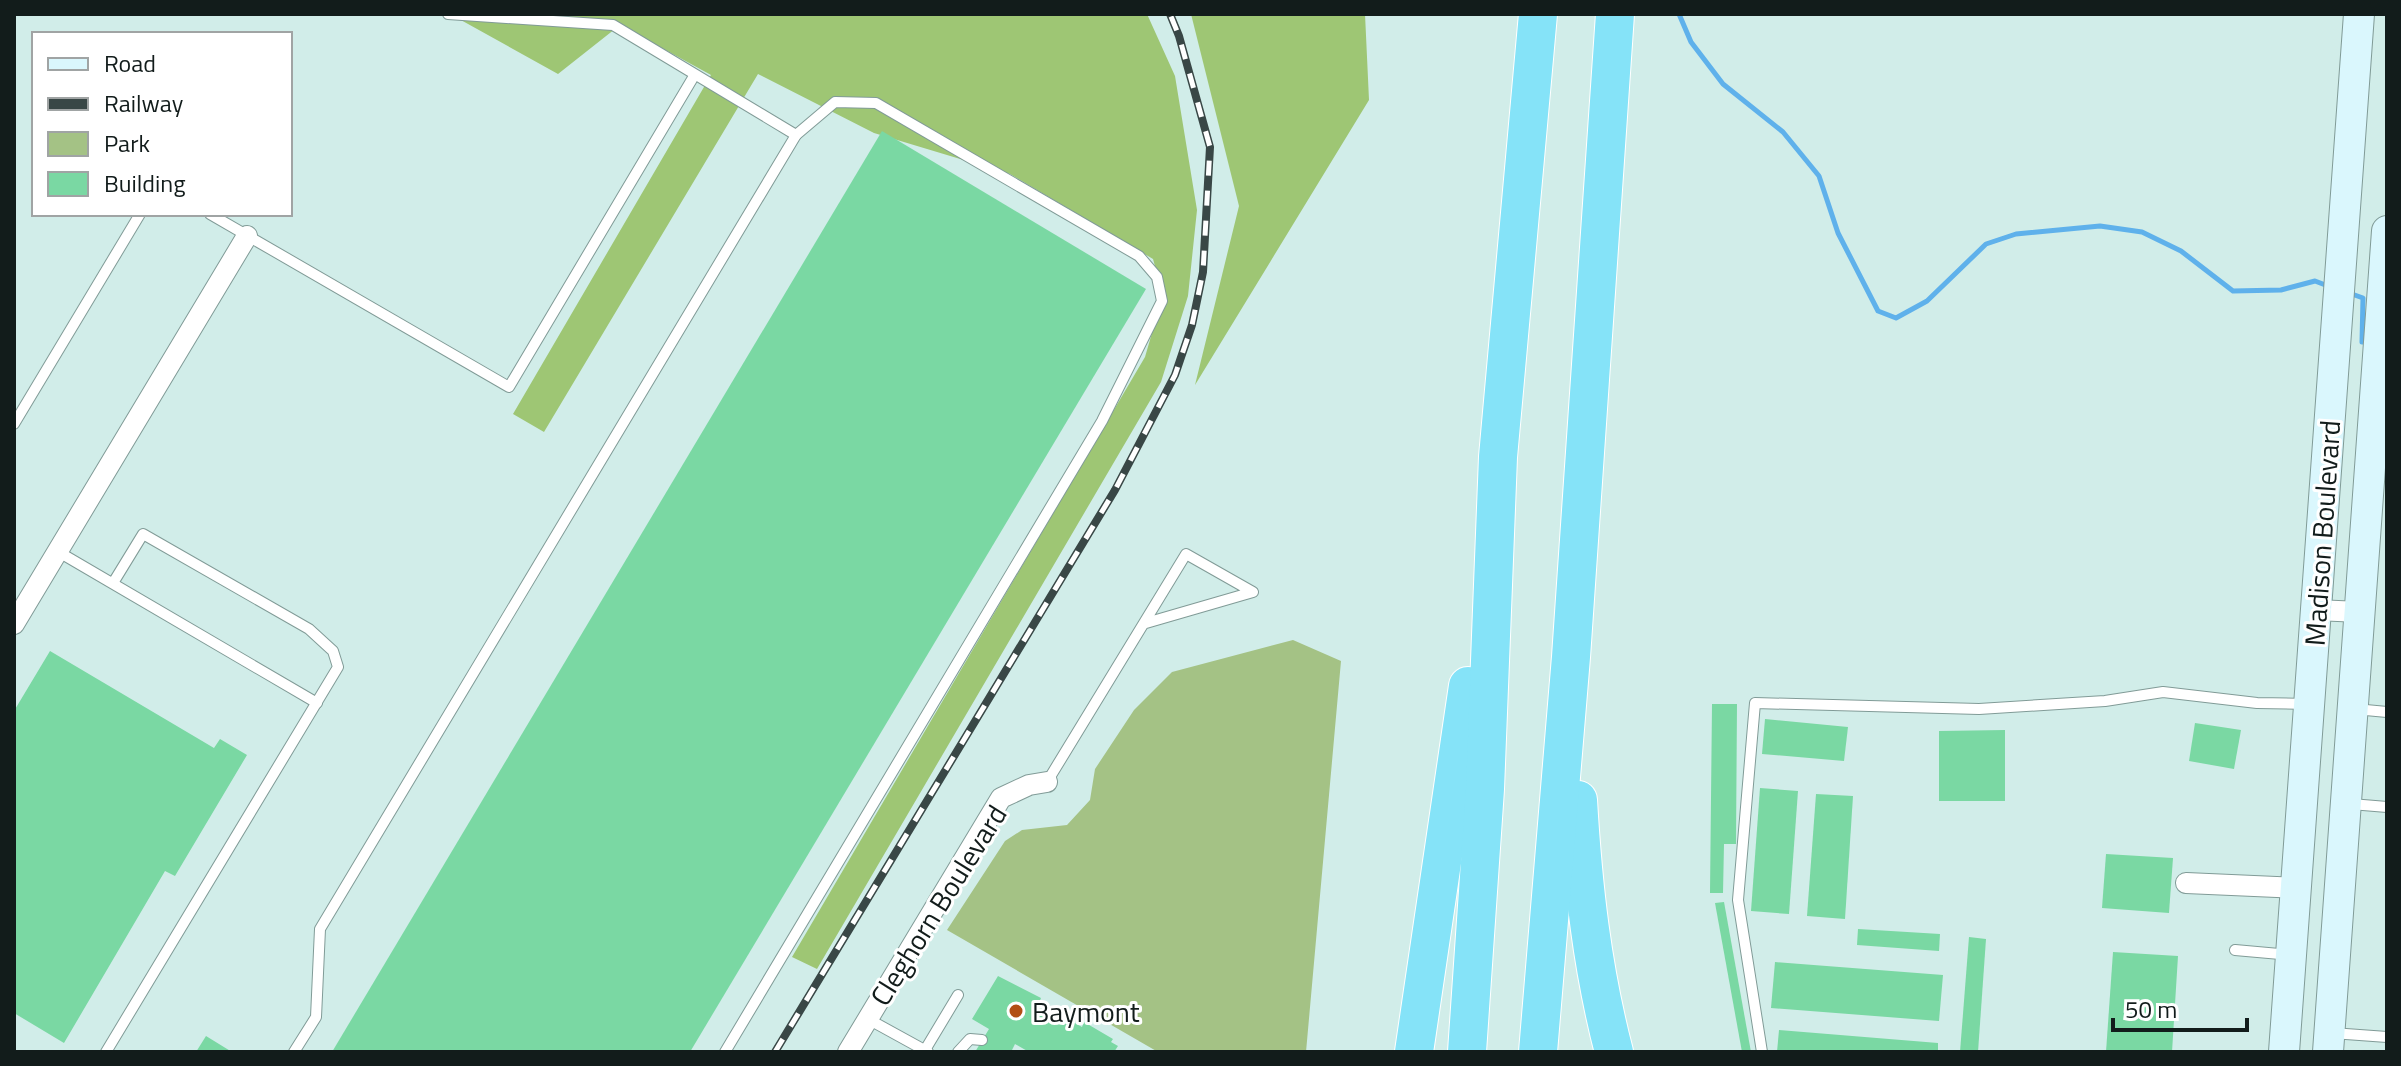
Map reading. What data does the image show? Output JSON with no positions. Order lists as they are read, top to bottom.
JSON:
{
  "streets": {
    "main road": ["Madison Boulevard"],
    "street": ["Cleghorn Boulevard"]
  },
  "places": ["Baymont"],
  "legend": [
    "Road",
    "Railway",
    "Park",
    "Building"
  ],
  "scale_bar": "50 m"
}
